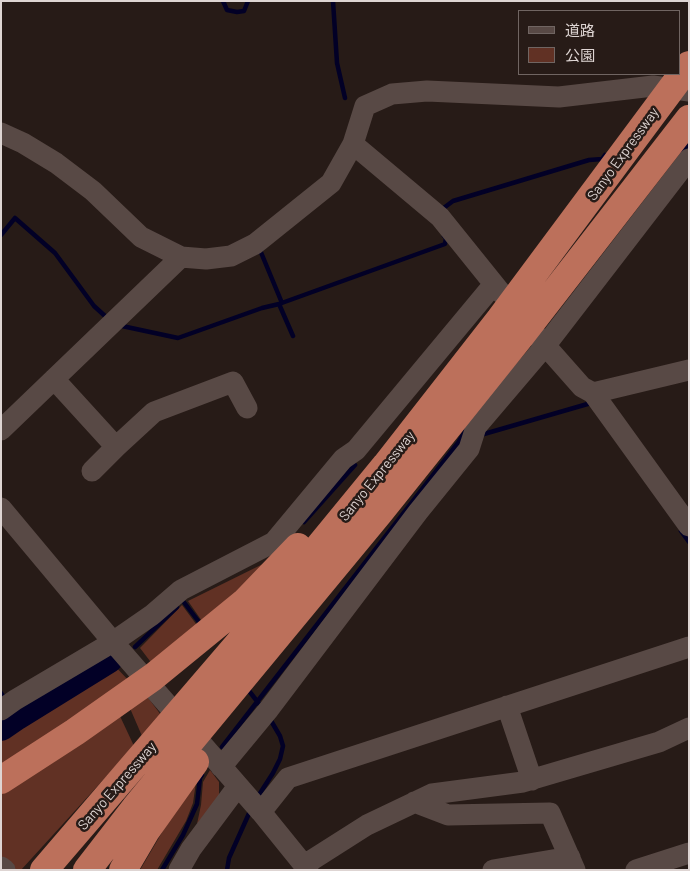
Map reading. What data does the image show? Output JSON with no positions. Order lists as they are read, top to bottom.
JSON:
{
  "streets": {
    "highway": ["Sanyo Expressway"]
  },
  "legend": ["道路", "公園"]
}
